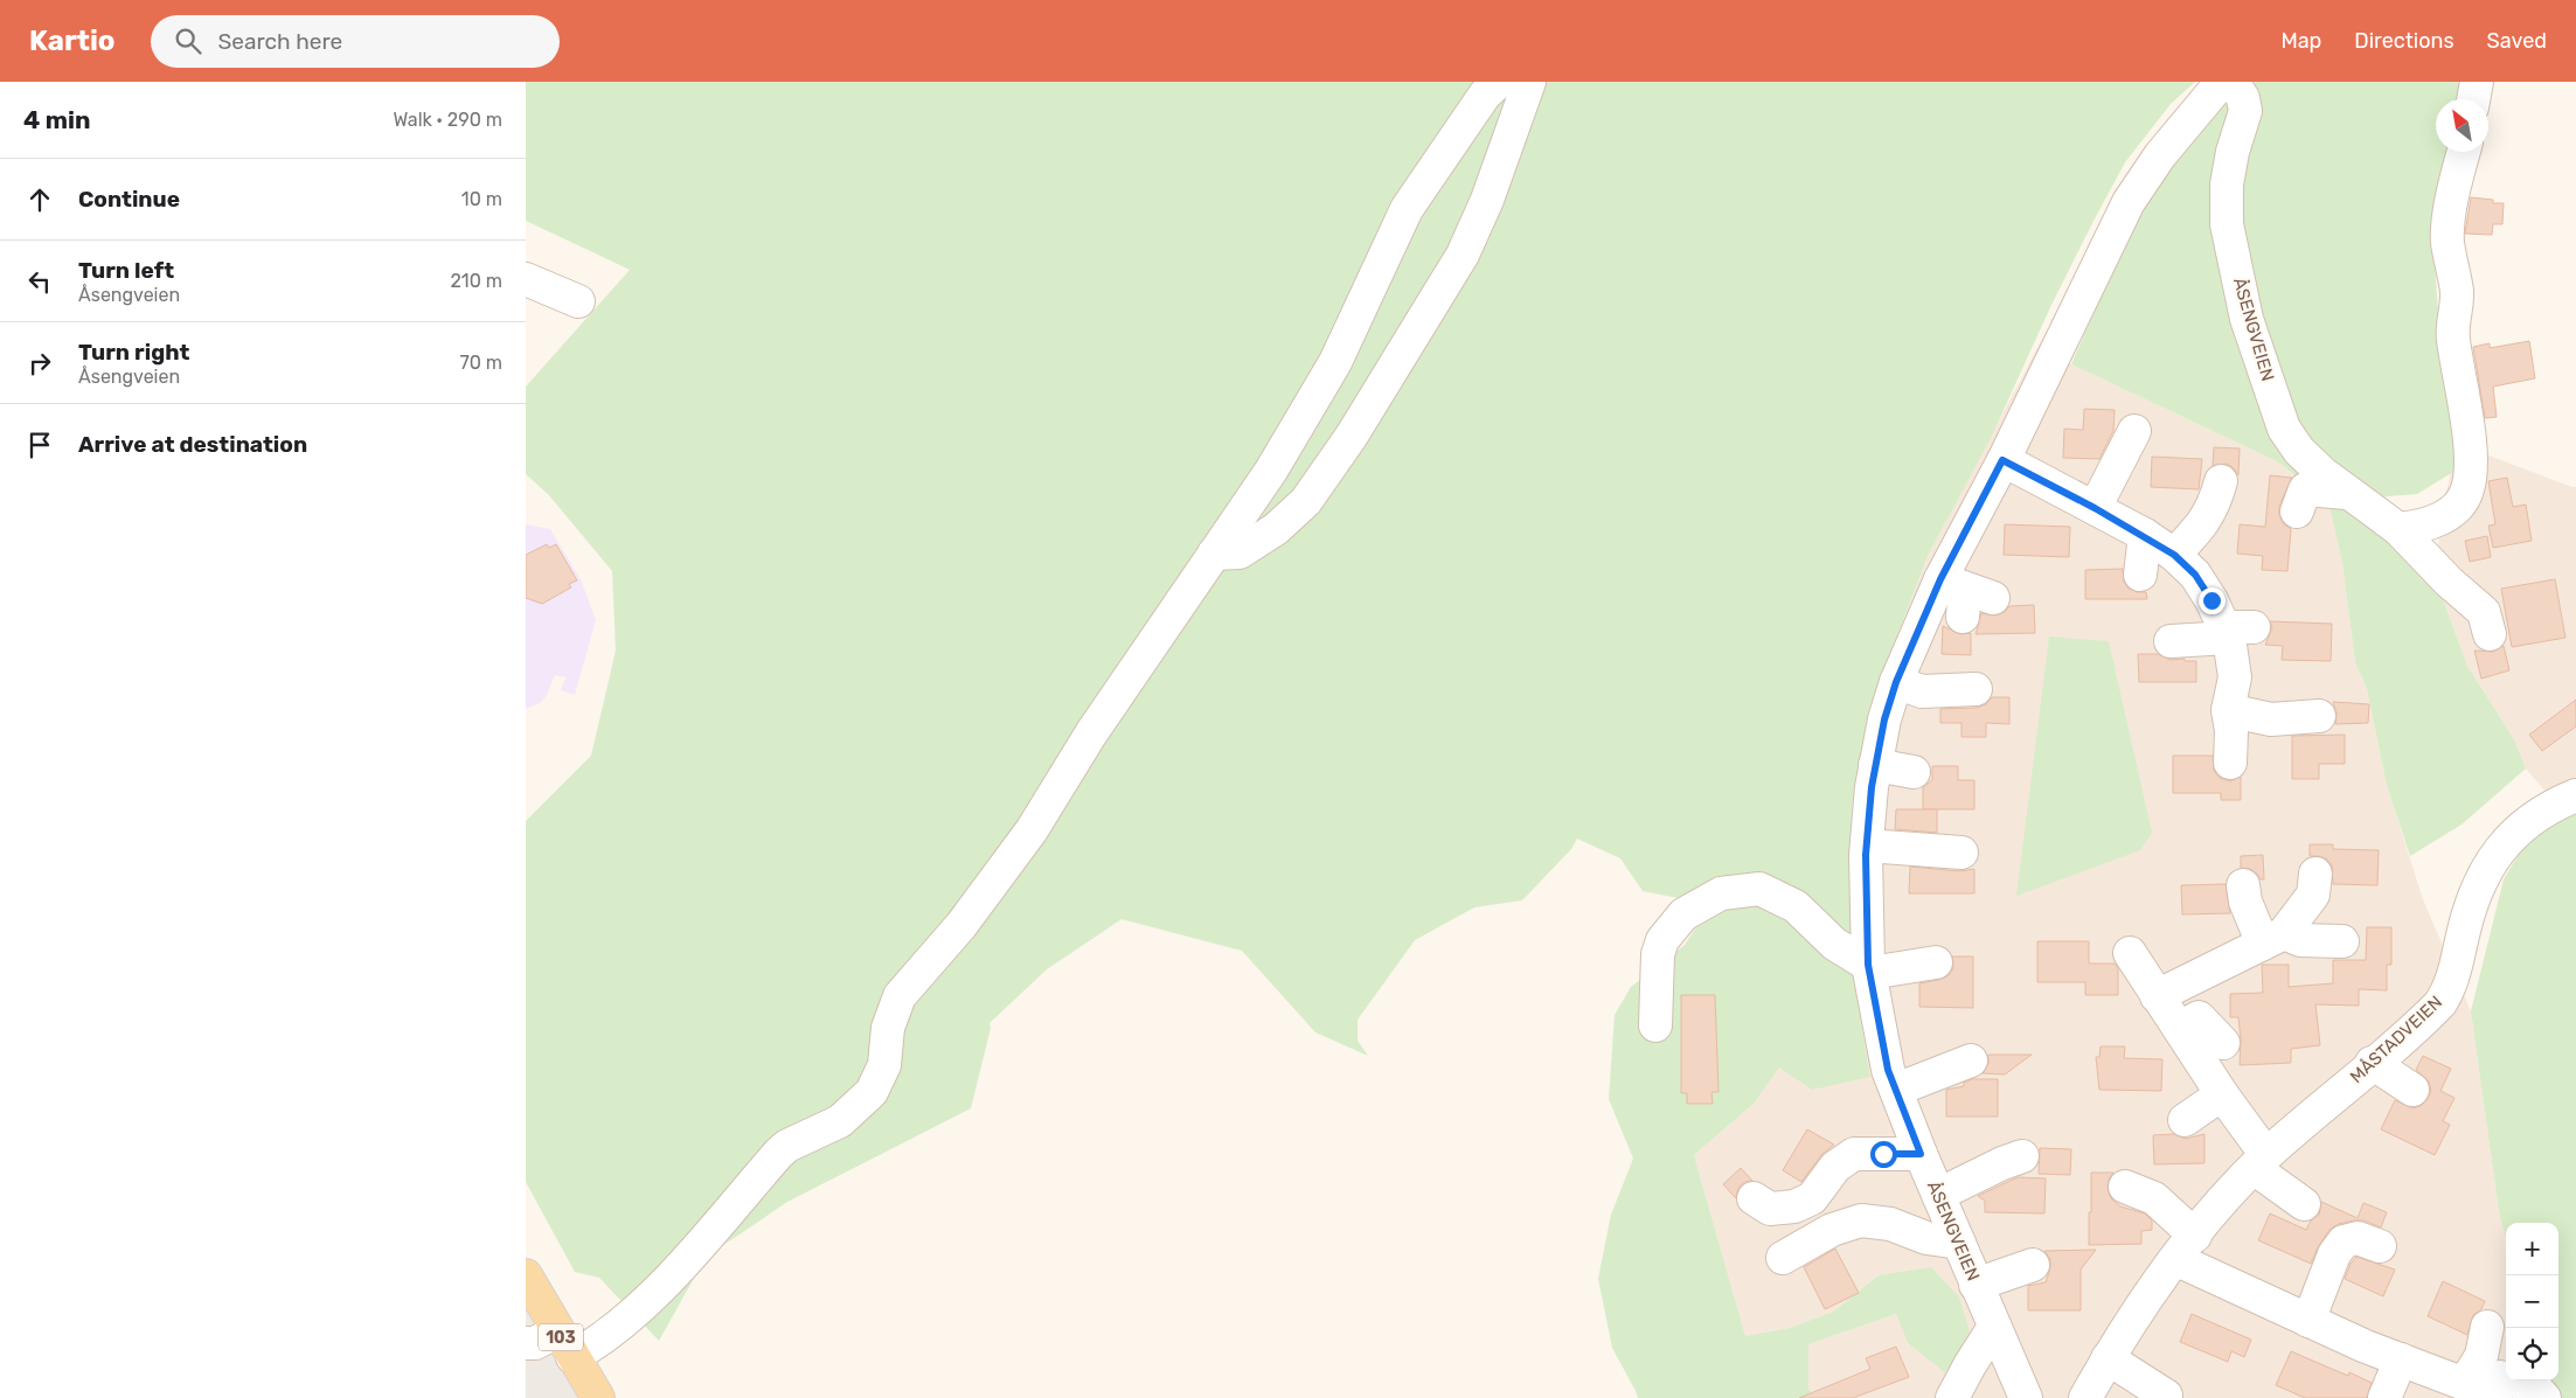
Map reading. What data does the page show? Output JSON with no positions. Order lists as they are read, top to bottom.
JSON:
{
  "streets": {
    "main road": ["103"],
    "street": ["ÅSENGVEIEN", "MÅSTADVEIEN"]
  },
  "north": "top left",
  "page": {
    "header": "Kartio",
    "search": "Search here",
    "nav": ["Map", "Directions", "Saved"],
    "heading": ["4 min", "Walk · 290 m"],
    "list": [
      ["Continue", "10 m"],
      ["Turn left", "Åsengveien", "210 m"],
      ["Turn right", "Åsengveien", "70 m"],
      "Arrive at destination"
    ],
    "map_buttons": ["+", "−"]
  }
}
